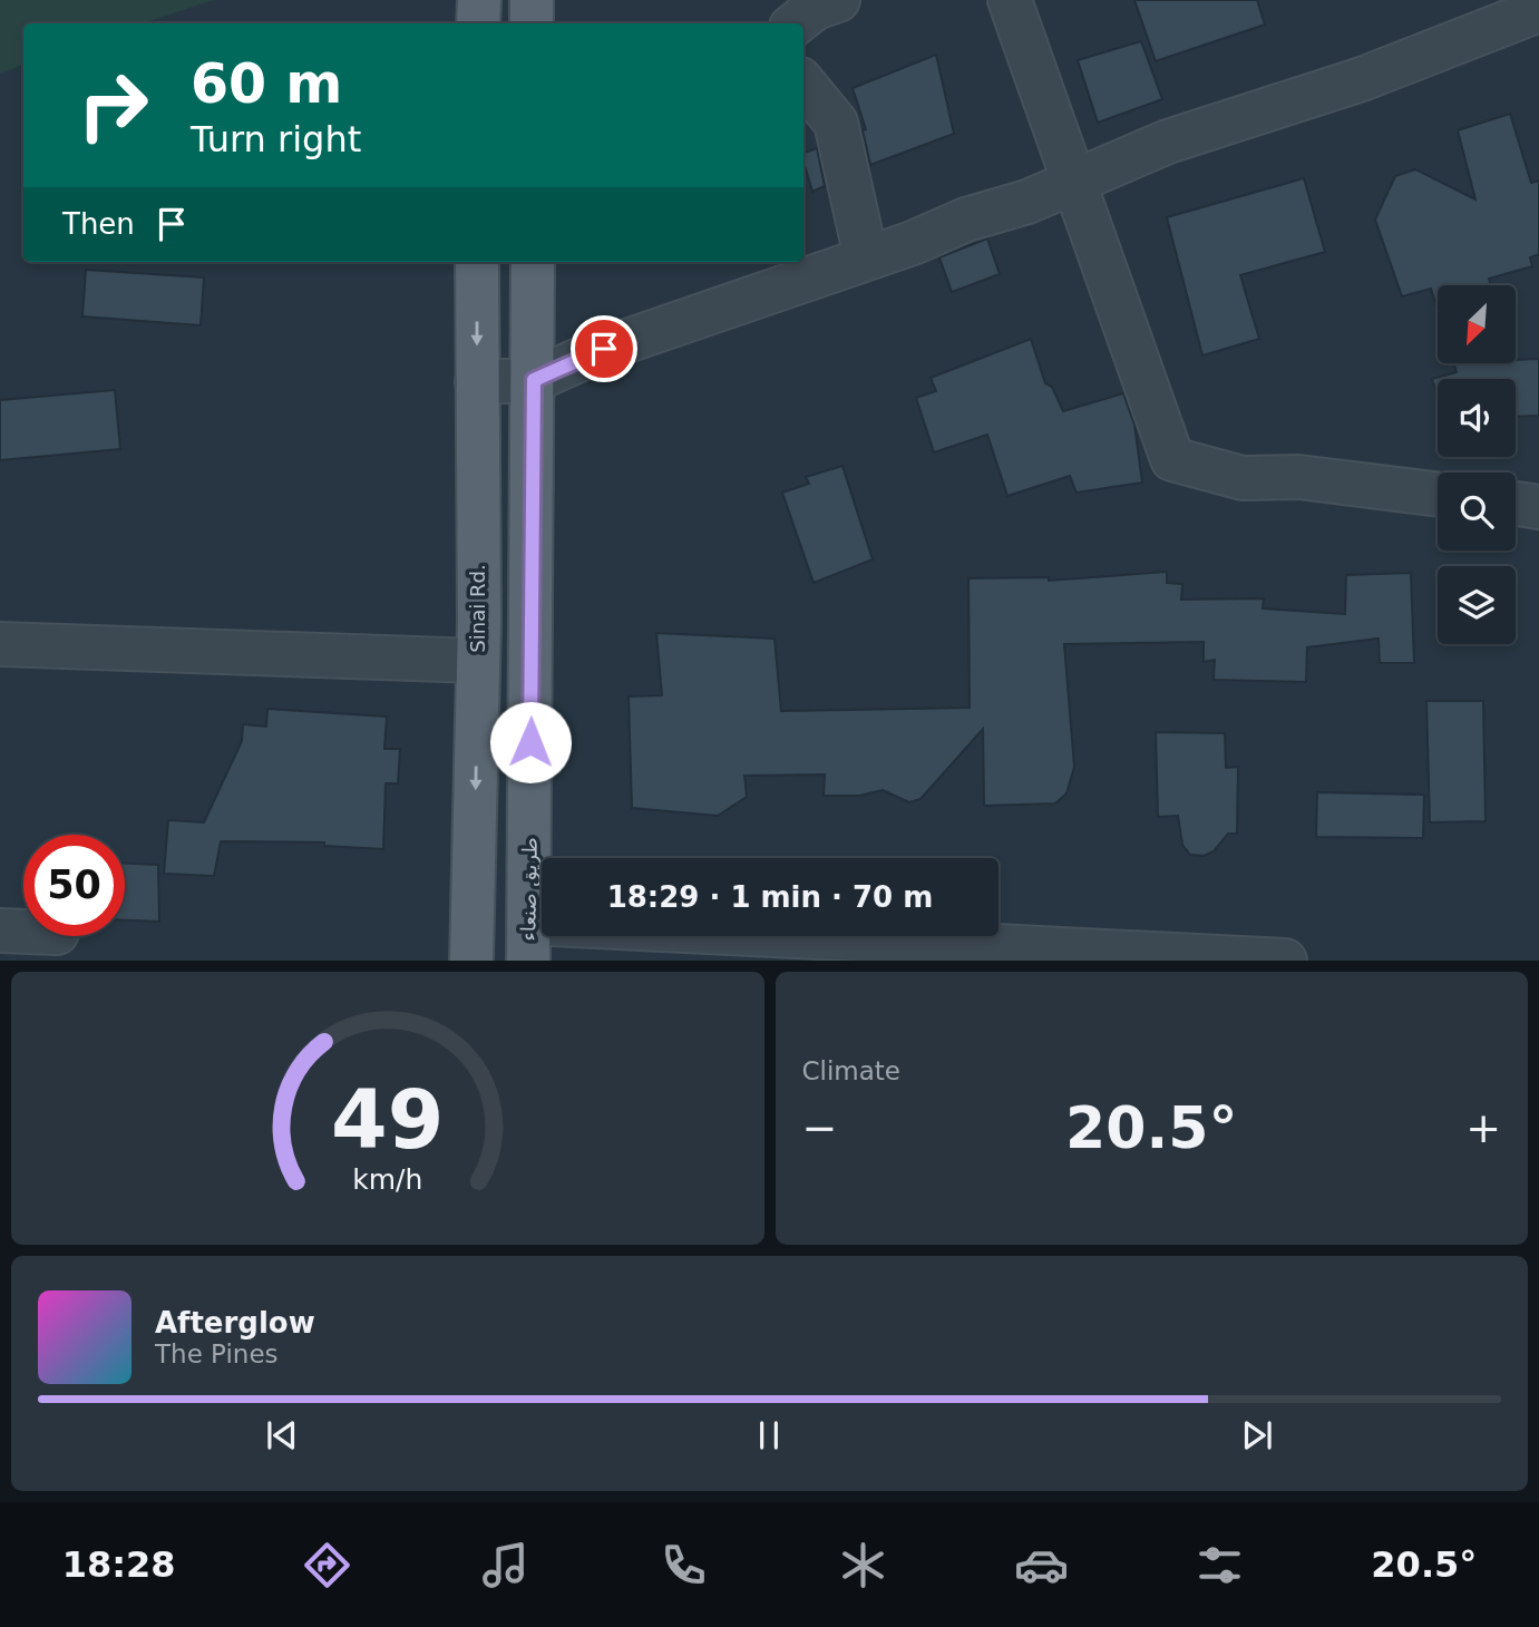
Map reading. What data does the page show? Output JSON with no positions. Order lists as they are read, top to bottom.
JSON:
{
  "streets": {
    "main road": ["Sinai Rd.", "طريق صنعاء"]
  },
  "one_way": ["Sinai Rd."],
  "north": "bottom left",
  "page": {
    "turn": ["60 m", "Turn right"],
    "then": "Then",
    "limit": "50",
    "trip": "18:29 · 1 min · 70 m",
    "tile": "Climate",
    "heat": ["−", "20.5°", "+"],
    "song": ["Afterglow", "The Pines"],
    "tabs": ["18:28", "20.5°"],
    "gauge": ["49", "km/h"]
  }
}
